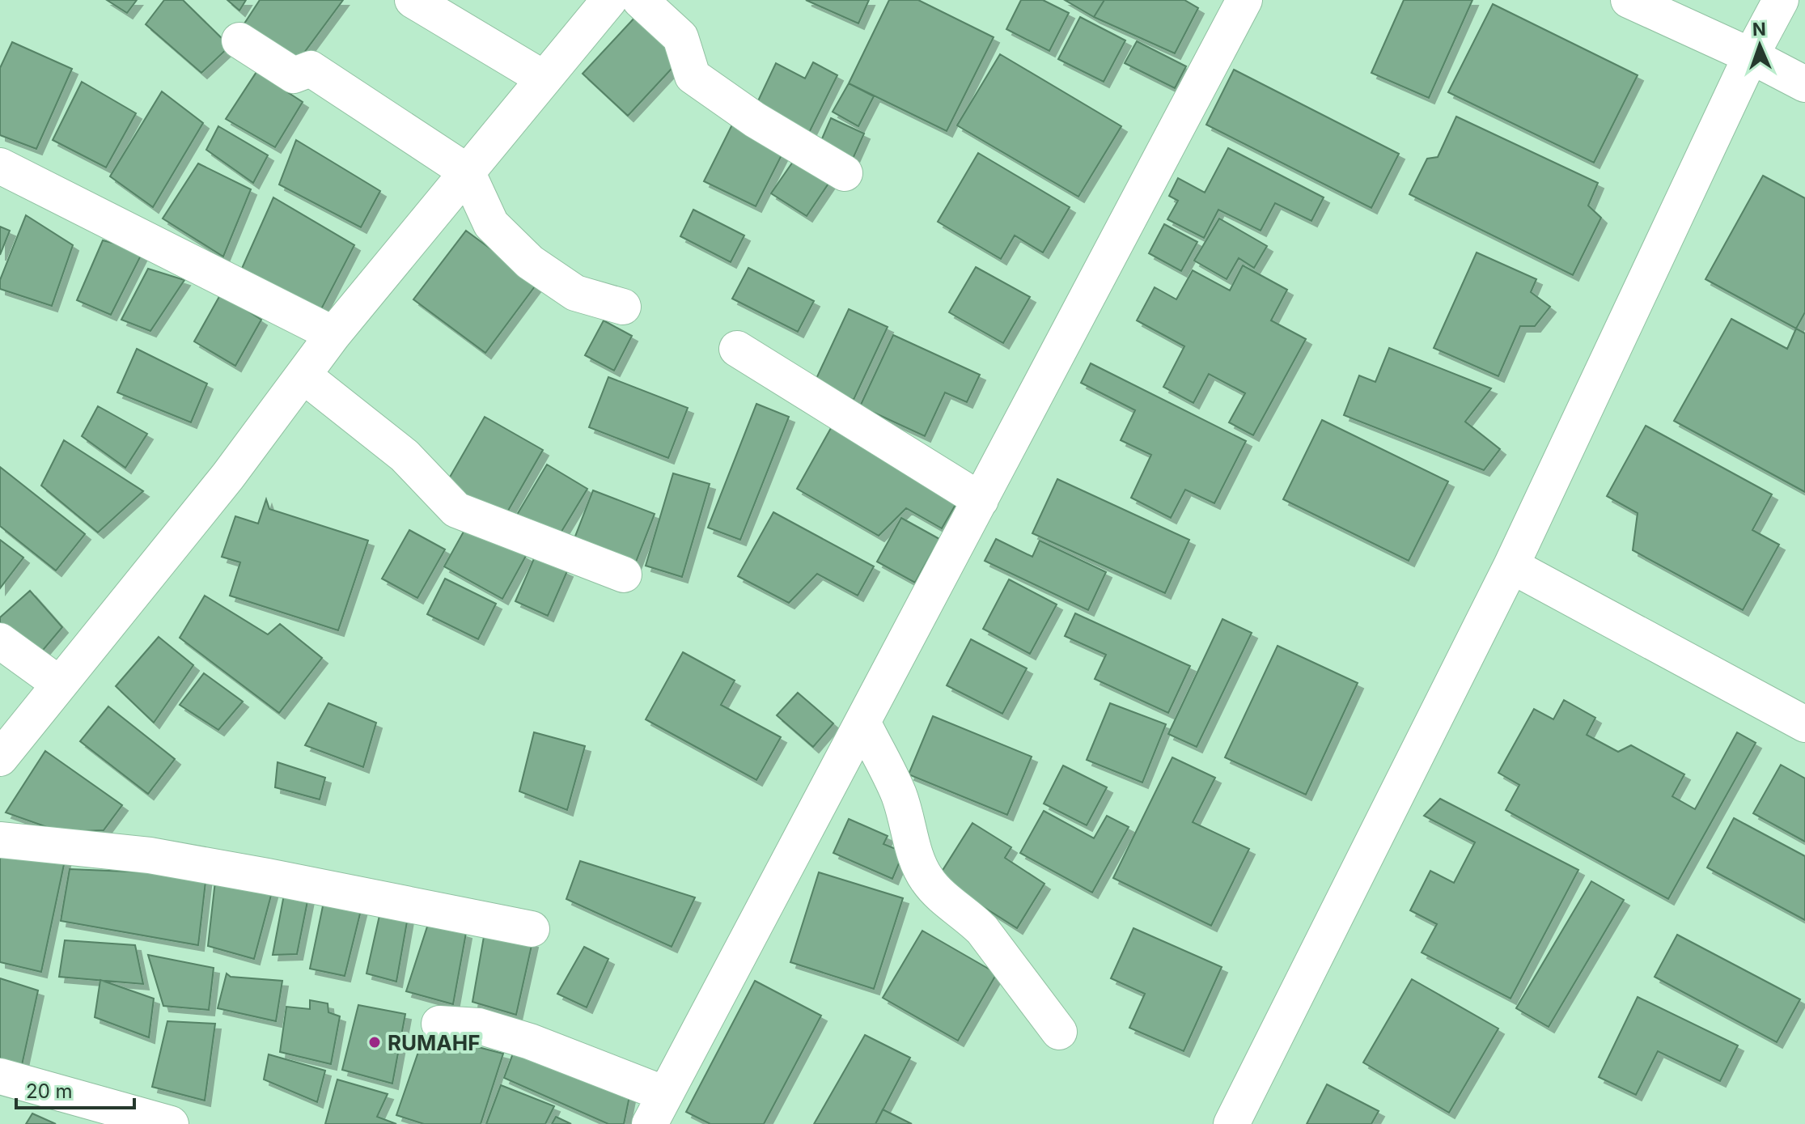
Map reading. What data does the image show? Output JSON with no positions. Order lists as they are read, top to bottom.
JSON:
{
  "places": ["RUMAHF"],
  "scale_bar": "20 m",
  "north": "top"
}
